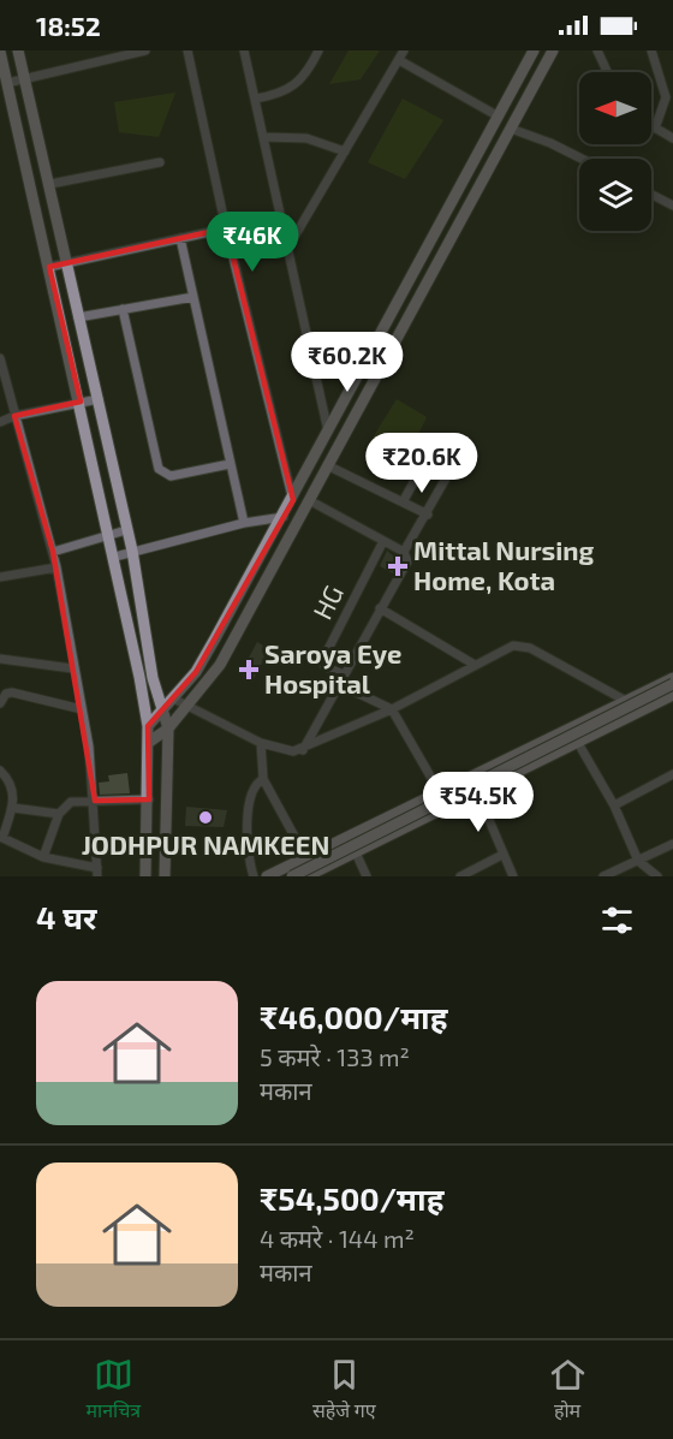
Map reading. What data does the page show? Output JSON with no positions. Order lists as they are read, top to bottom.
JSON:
{
  "streets": {
    "street": ["HG"]
  },
  "places": {
    "health": ["Mittal Nursing Home, Kota", "Saroya Eye Hospital"],
    "other": ["JODHPUR NAMKEEN"]
  },
  "north": "left",
  "page": {
    "status": "18:52",
    "price": [
      "₹46K",
      "₹60.2K",
      "₹20.6K",
      "₹54.5K"
    ],
    "heading": "4 घर",
    "list": [
      {
        "name": "₹46,000/माह",
        "note": "5 कमरे · 133 m² · मकान"
      },
      {
        "name": "₹54,500/माह",
        "note": "4 कमरे · 144 m² · मकान"
      }
    ],
    "tabs": ["मानचित्र", "सहेजे गए", "होम"]
  }
}
